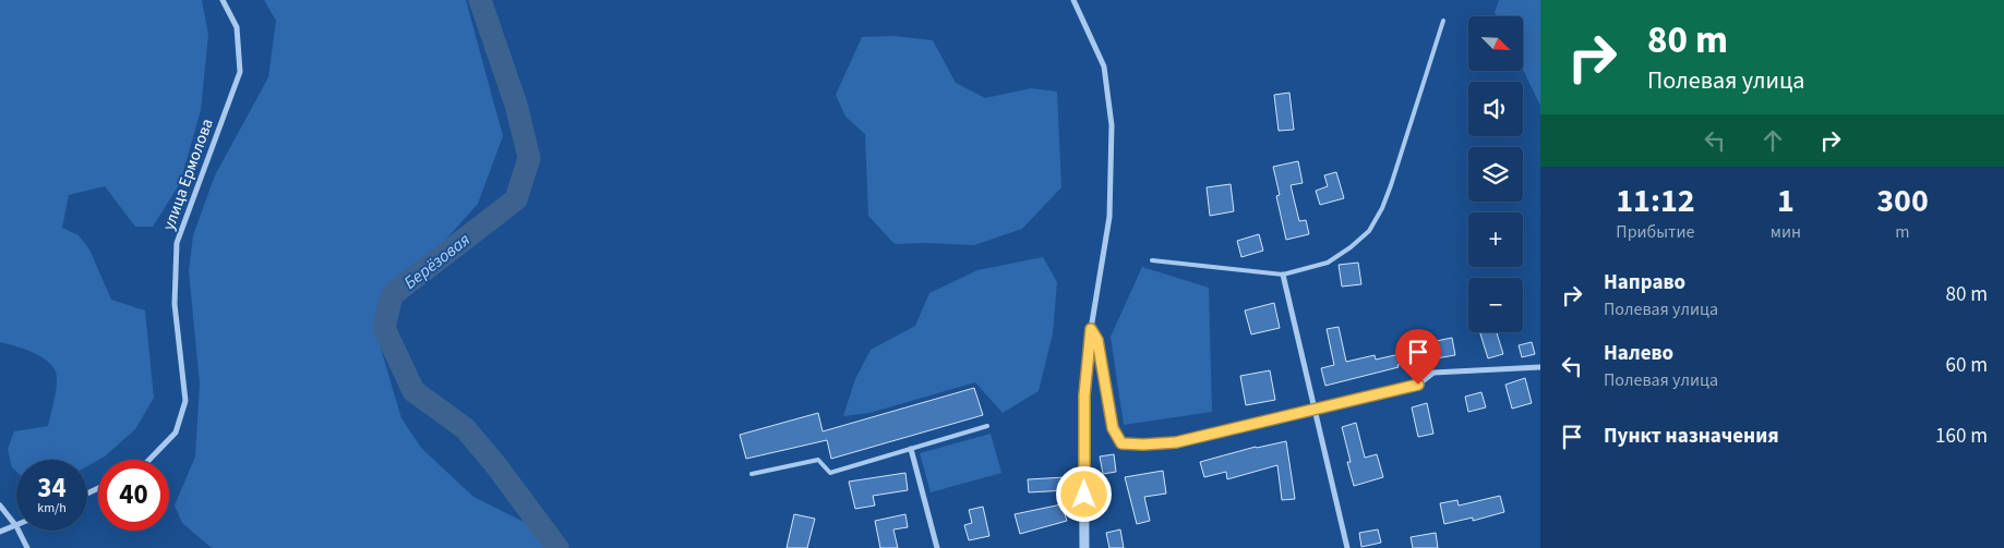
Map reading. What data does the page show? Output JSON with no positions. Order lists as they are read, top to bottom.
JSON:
{
  "streets": {
    "street": ["улица Ермолова"]
  },
  "water": ["Берёзовая"],
  "north": "bottom right",
  "page": {
    "turn": ["80 m", "Полевая улица"],
    "map_buttons": ["+", "−"],
    "eta": [
      "11:12",
      "Прибытие",
      "1",
      "мин",
      "300",
      "m"
    ],
    "list": [
      {
        "name": "Направо",
        "note": "Полевая улица",
        "value": "80 m"
      },
      {
        "name": "Налево",
        "note": "Полевая улица",
        "value": "60 m"
      },
      {
        "name": "Пункт назначения",
        "value": "160 m"
      }
    ],
    "speed": "34 km/h",
    "limit": "40"
  }
}
